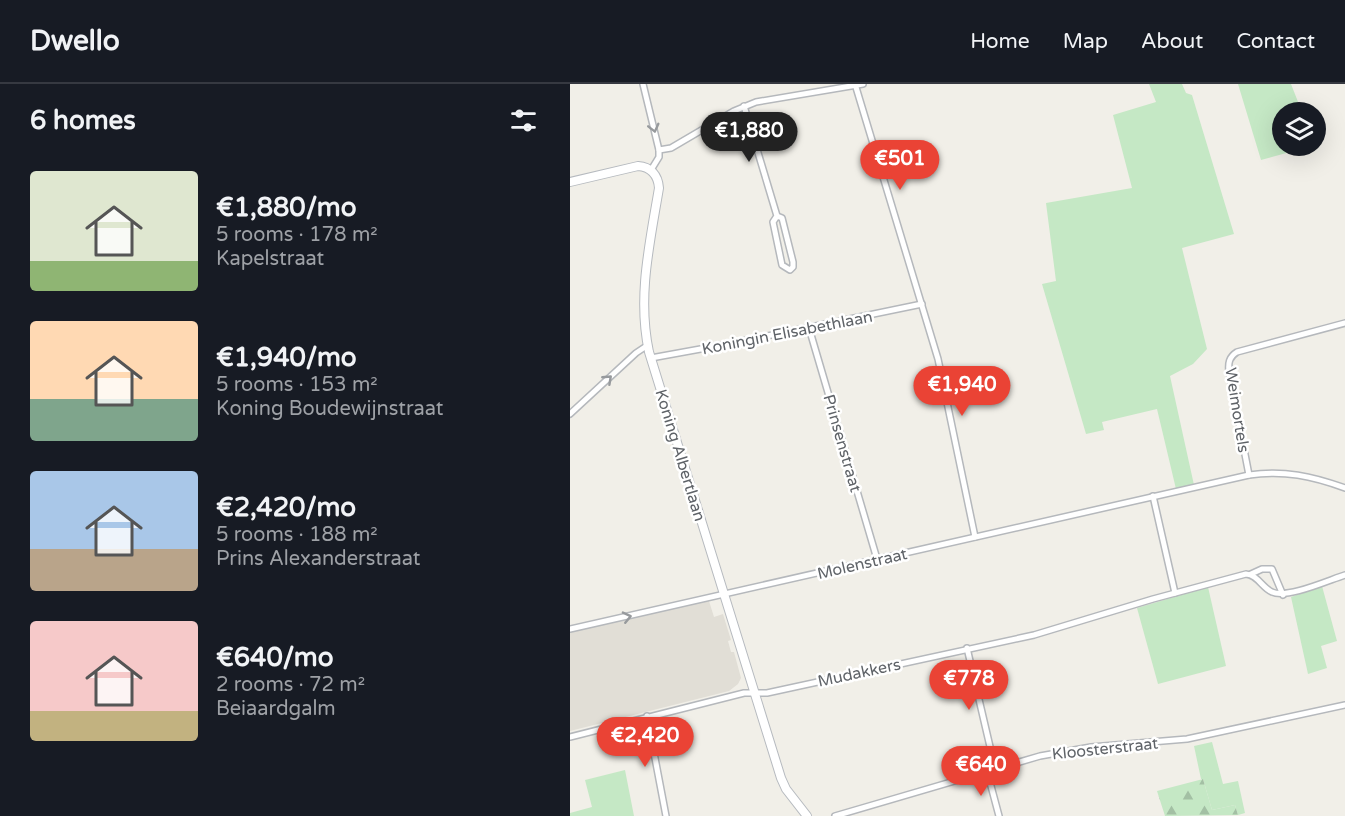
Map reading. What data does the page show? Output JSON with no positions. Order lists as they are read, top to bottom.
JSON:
{
  "streets": {
    "main road": ["Koning Albertlaan"],
    "street": [
      "Koningin Elisabethlaan",
      "Weimortels",
      "Prinsenstraat",
      "Molenstraat",
      "Mudakkers",
      "Kloosterstraat"
    ]
  },
  "crossings": [
    ["Koningin Elisabethlaan", "Prinsenstraat"],
    ["Koningin Elisabethlaan", "Koning Albertlaan"],
    ["Weimortels", "Molenstraat"],
    ["Prinsenstraat", "Molenstraat"],
    ["Koning Albertlaan", "Molenstraat"],
    ["Koning Albertlaan", "Mudakkers"]
  ],
  "page": {
    "header": "Dwello",
    "nav": [
      "Home",
      "Map",
      "About",
      "Contact"
    ],
    "heading": "6 homes",
    "price": [
      "€1,880",
      "€501",
      "€1,940",
      "€778",
      "€2,420",
      "€640"
    ],
    "list": [
      {
        "name": "€1,880/mo",
        "note": "5 rooms · 178 m² · Kapelstraat"
      },
      {
        "name": "€1,940/mo",
        "note": "5 rooms · 153 m² · Koning Boudewijnstraat"
      },
      {
        "name": "€2,420/mo",
        "note": "5 rooms · 188 m² · Prins Alexanderstraat"
      },
      {
        "name": "€640/mo",
        "note": "2 rooms · 72 m² · Beiaardgalm"
      }
    ]
  }
}
